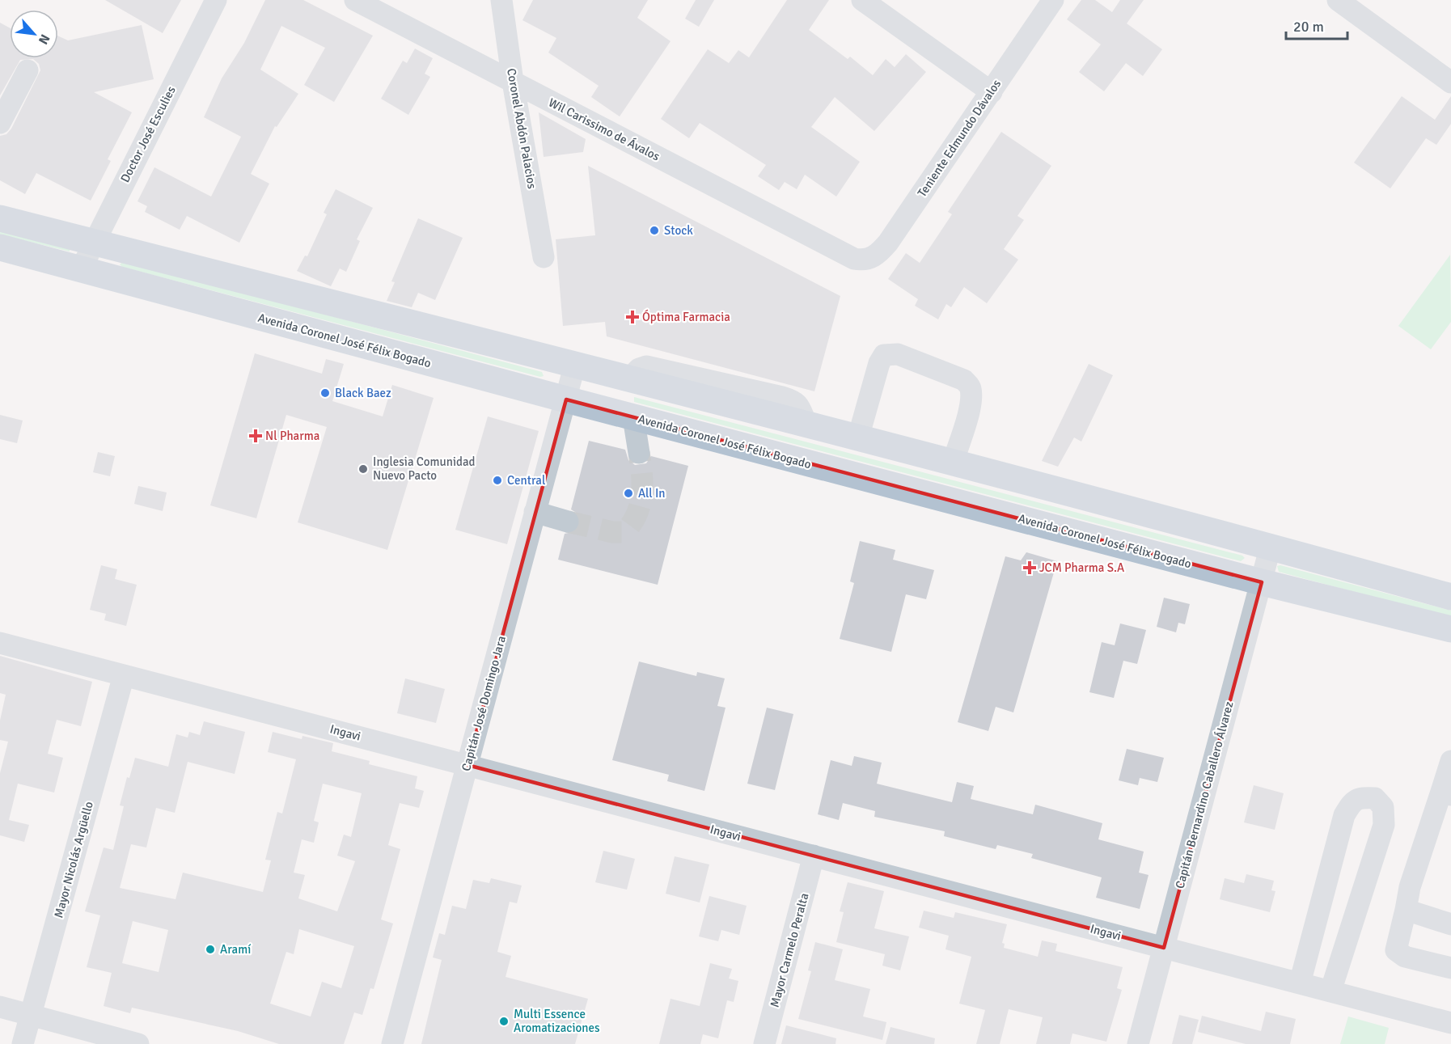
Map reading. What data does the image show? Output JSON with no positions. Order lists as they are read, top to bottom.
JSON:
{
  "streets": {
    "main road": ["Avenida Coronel José Félix Bogado"],
    "street": [
      "Coronel Abdón Palacios",
      "Wil Carissimo de Ávalos",
      "Doctor José Esculies",
      "Teniente Edmundo Dávalos",
      "Capitán José Domingo Jara",
      "Ingavi",
      "Capitán Bernardino Caballero Álvarez",
      "Mayor Nicolás Argüello",
      "Mayor Carmelo Peralta"
    ]
  },
  "crossings": [
    ["Coronel Abdón Palacios", "Wil Carissimo de Ávalos"],
    ["Wil Carissimo de Ávalos", "Teniente Edmundo Dávalos"],
    ["Doctor José Esculies", "Avenida Coronel José Félix Bogado"],
    ["Avenida Coronel José Félix Bogado", "Capitán José Domingo Jara"],
    ["Avenida Coronel José Félix Bogado", "Capitán Bernardino Caballero Álvarez"],
    ["Capitán José Domingo Jara", "Ingavi"],
    ["Ingavi", "Capitán Bernardino Caballero Álvarez"],
    ["Ingavi", "Mayor Nicolás Argüello"],
    ["Ingavi", "Mayor Carmelo Peralta"]
  ],
  "places": {
    "other": [
      "Stock",
      "Black Baez",
      "Inglesia Comunidad Nuevo Pacto",
      "Central",
      "All In",
      "Aramí",
      "Multi Essence Aromatizaciones"
    ],
    "health": ["Óptima Farmacia", "Nl Pharma", "JCM Pharma S.A"]
  },
  "scale_bar": "20 m",
  "north": "bottom right"
}
